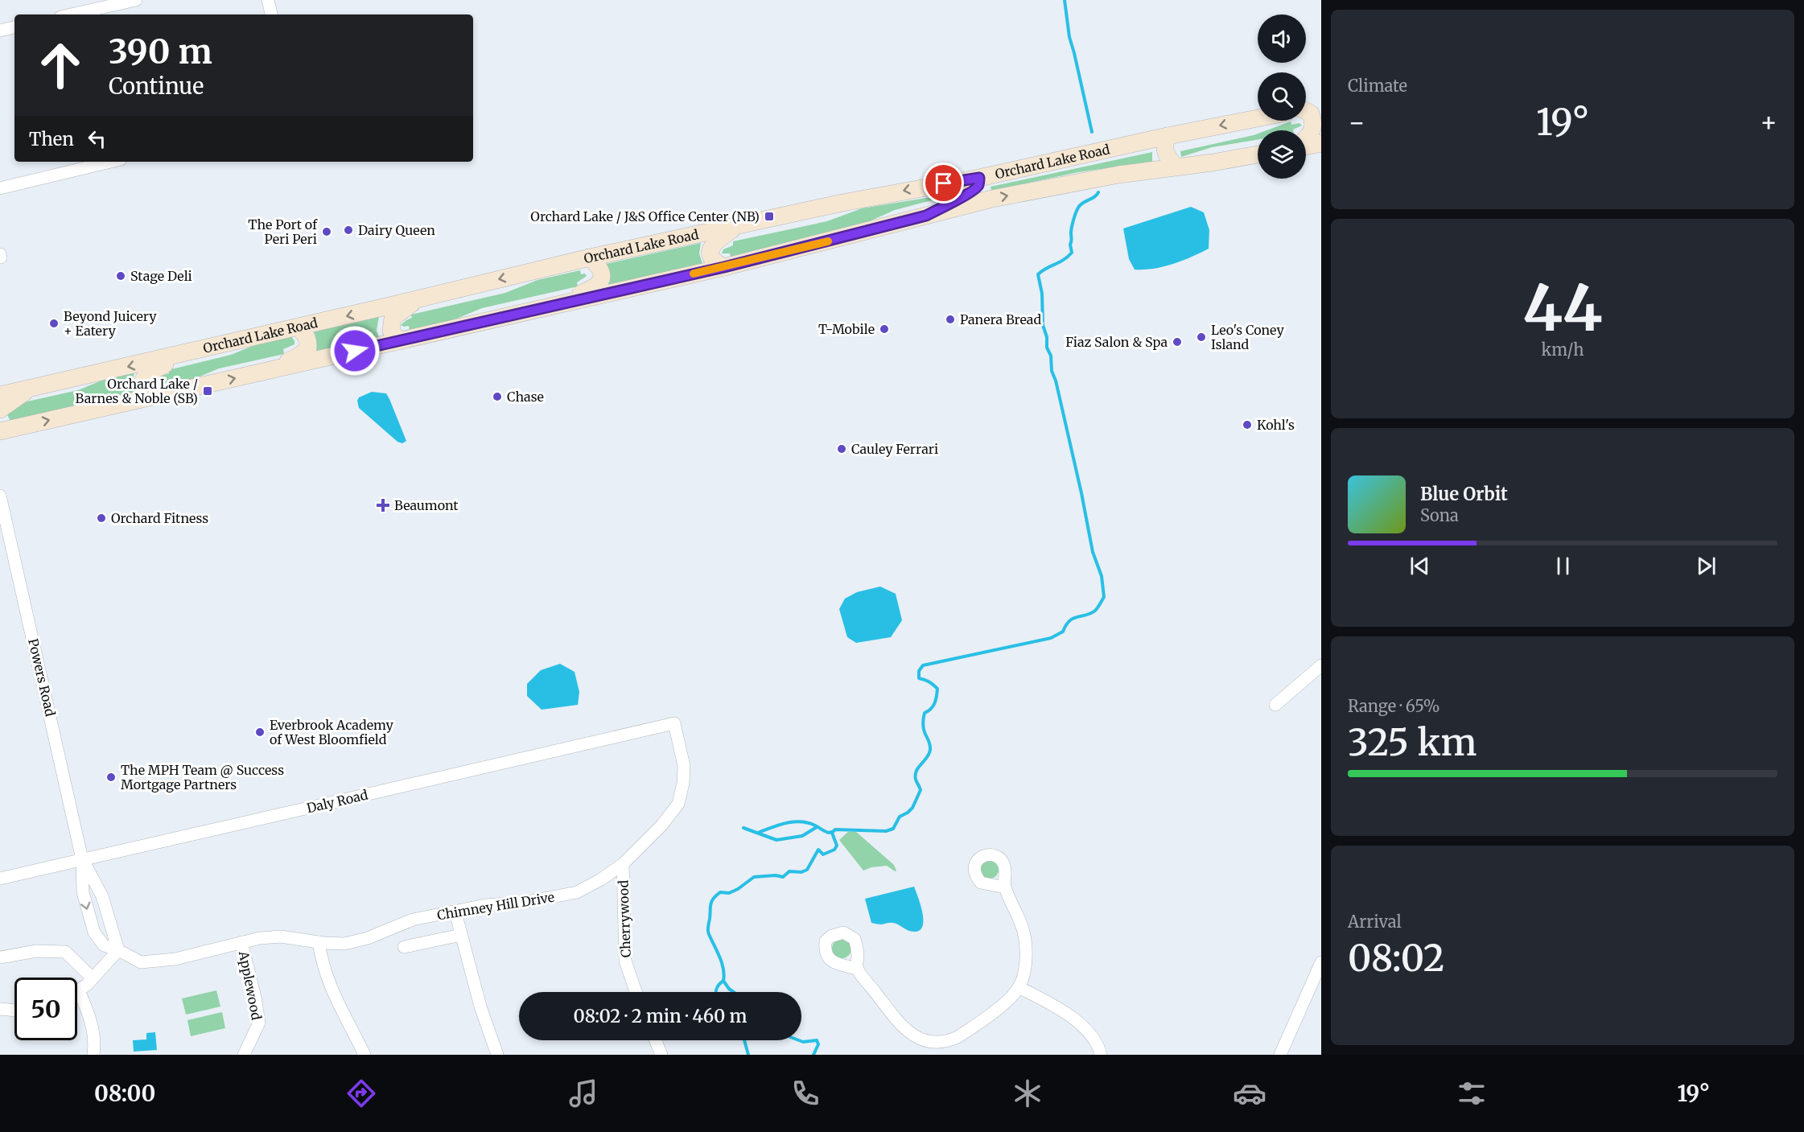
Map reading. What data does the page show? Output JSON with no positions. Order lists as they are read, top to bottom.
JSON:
{
  "streets": {
    "main road": ["Orchard Lake Road"],
    "street": [
      "Powers Road",
      "Daly Road",
      "Chimney Hill Drive",
      "Cherrywood",
      "Applewood"
    ]
  },
  "crossings": [
    ["Powers Road", "Daly Road"],
    ["Powers Road", "Chimney Hill Drive"],
    ["Daly Road", "Chimney Hill Drive"],
    ["Chimney Hill Drive", "Cherrywood"],
    ["Chimney Hill Drive", "Applewood"]
  ],
  "places": {
    "transit": ["Orchard Lake / J&S Office Center (NB)", "Orchard Lake / Barnes & Noble (SB)"],
    "other": [
      "Dairy Queen",
      "The Port of Peri Peri",
      "Stage Deli",
      "Panera Bread",
      "Beyond Juicery + Eatery",
      "T-Mobile",
      "Leo's Coney Island",
      "Fiaz Salon & Spa",
      "Chase",
      "Kohl's",
      "Cauley Ferrari",
      "Orchard Fitness",
      "Everbrook Academy of West Bloomfield",
      "The MPH Team @ Success Mortgage Partners"
    ],
    "health": ["Beaumont"]
  },
  "page": {
    "tile": [
      "Climate",
      ["44", "km/h"],
      ["Range · 65%", "325 km"],
      ["Arrival", "08:02"]
    ],
    "turn": ["390 m", "Continue"],
    "heat": ["−", "19°", "+"],
    "then": "Then",
    "song": ["Blue Orbit", "Sona"],
    "limit": "50",
    "trip": "08:02 · 2 min · 460 m",
    "tabs": ["08:00", "19°"]
  }
}
